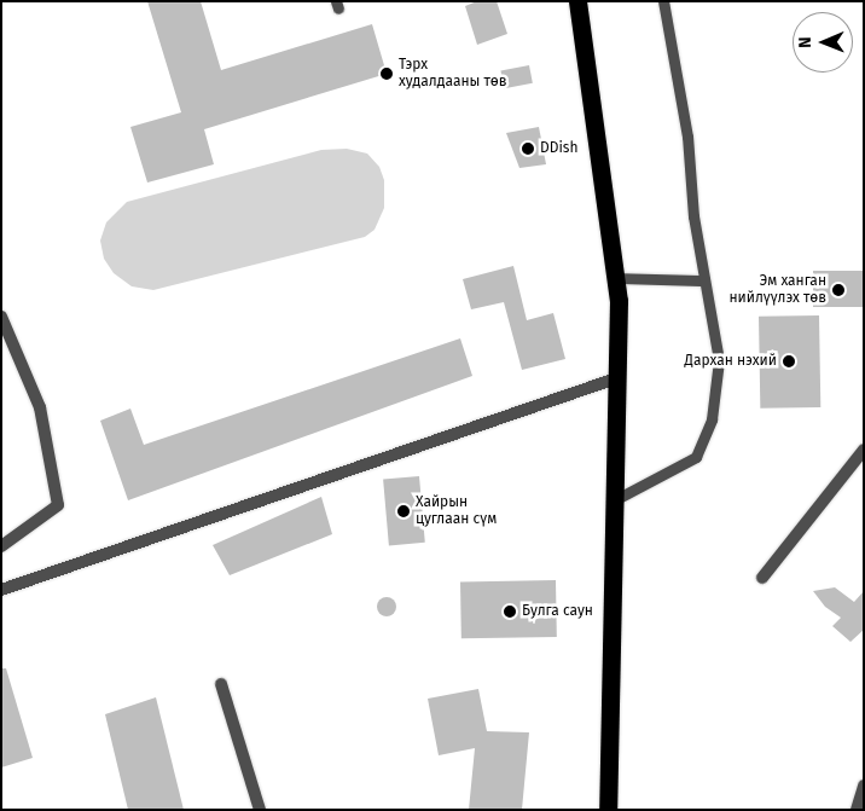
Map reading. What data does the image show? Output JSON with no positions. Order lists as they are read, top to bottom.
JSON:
{
  "places": [
    "Тэрх худалдааны төв",
    "DDish",
    "Эм ханган нийлүүлэх төв",
    "Дархан нэхий",
    "Хайрын цуглаан сүм",
    "Булга саун"
  ],
  "north": "left"
}
